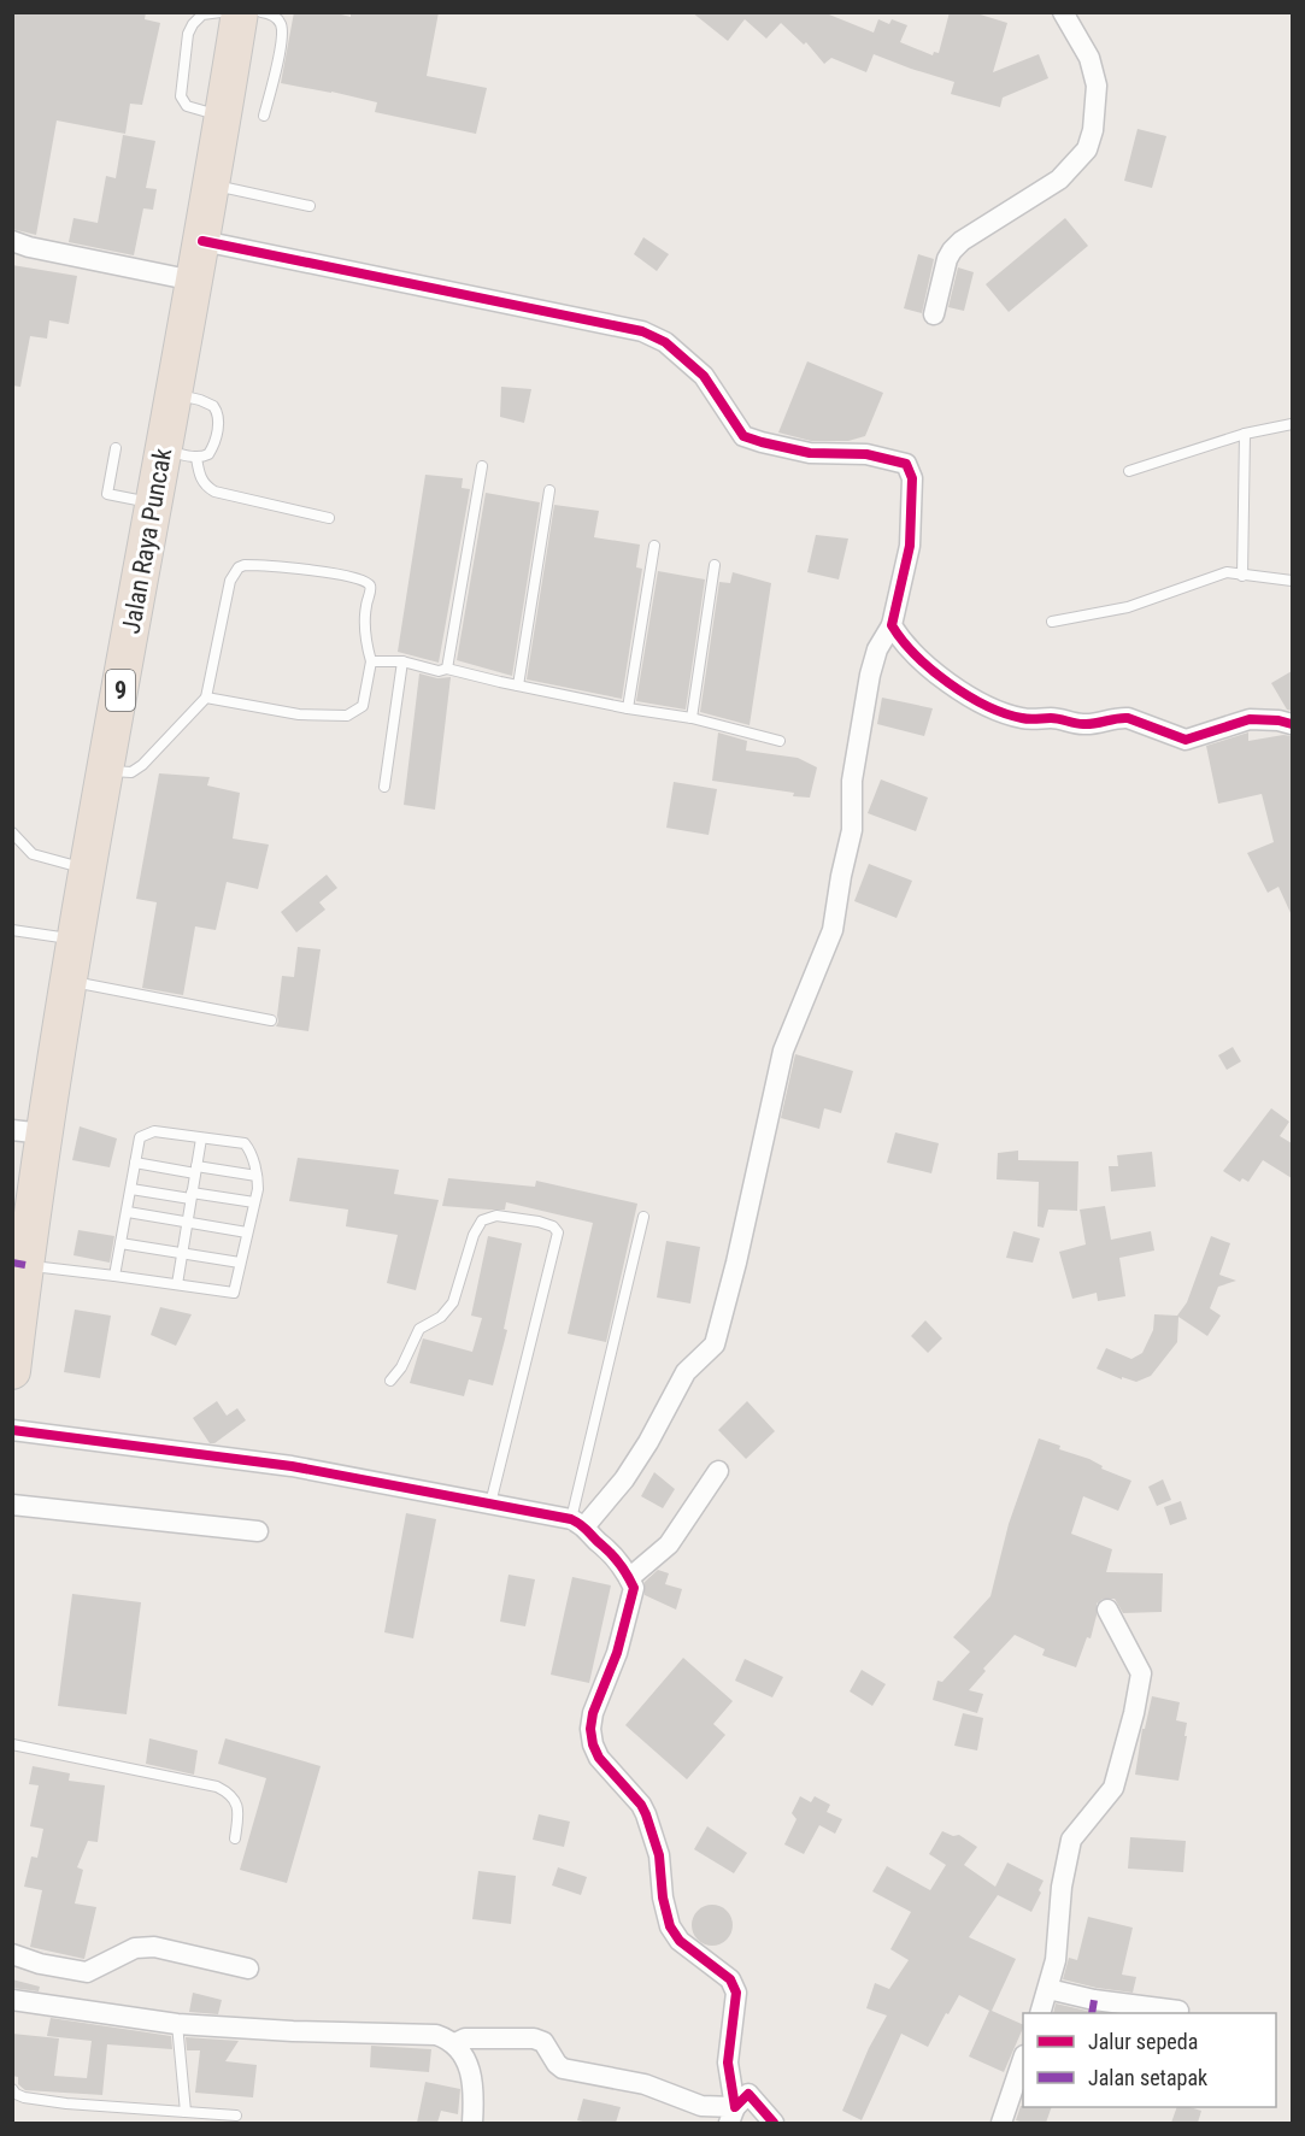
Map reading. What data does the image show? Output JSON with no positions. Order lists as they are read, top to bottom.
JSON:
{
  "streets": {
    "highway": ["Jalan Raya Puncak", "9"]
  },
  "legend": ["Jalur sepeda", "Jalan setapak"]
}
